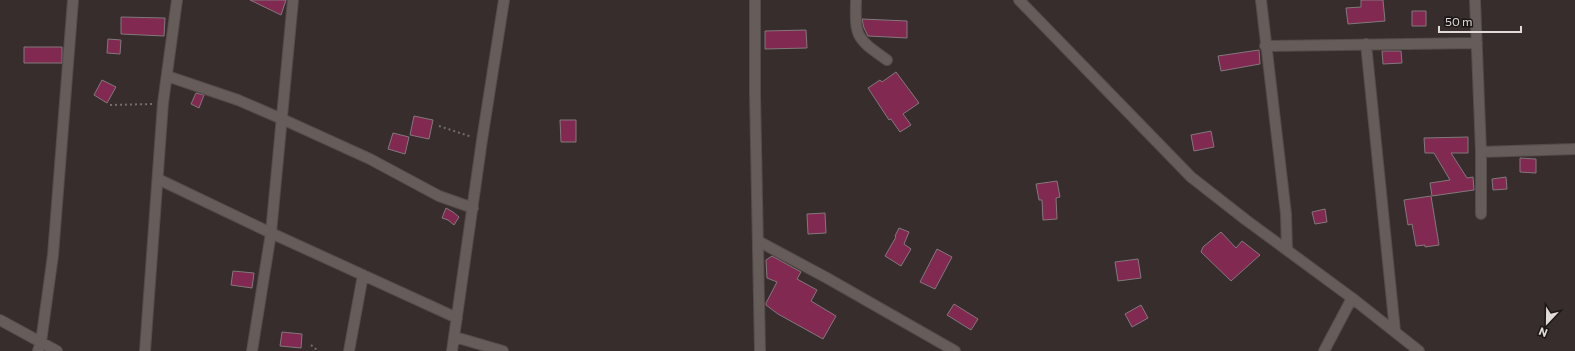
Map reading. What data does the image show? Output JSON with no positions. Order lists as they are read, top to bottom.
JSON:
{
  "scale_bar": "50 m",
  "north": "bottom"
}
